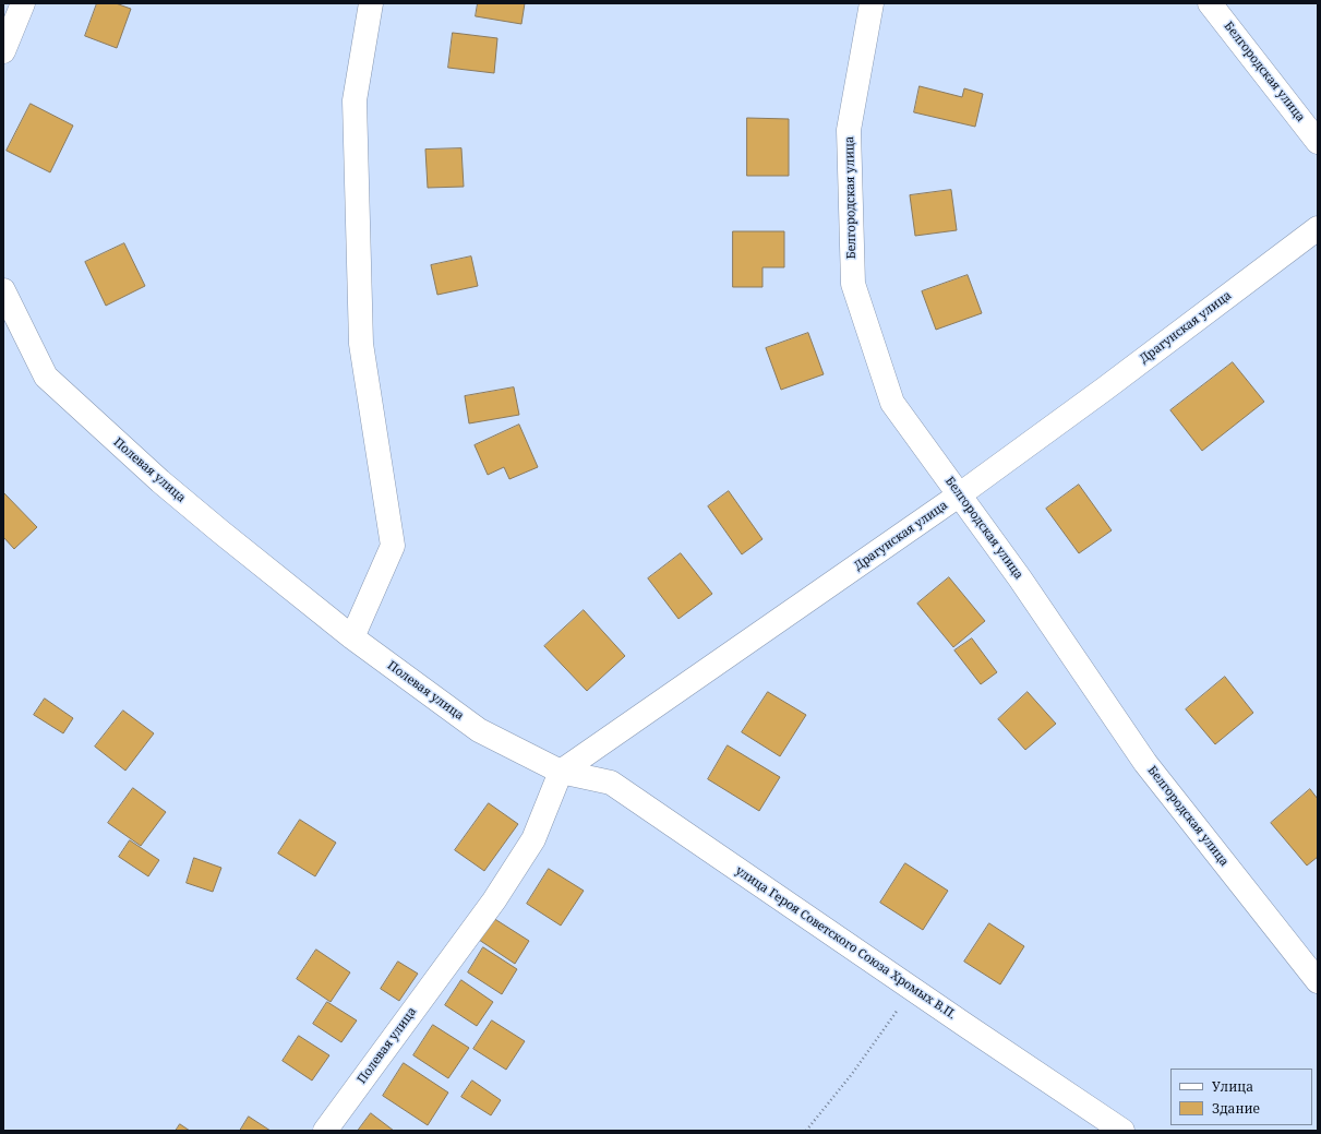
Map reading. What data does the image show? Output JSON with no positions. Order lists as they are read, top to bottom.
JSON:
{
  "streets": {
    "street": [
      "Белгородская улица",
      "Драгунская улица",
      "Полевая улица",
      "улица Героя Советского Союза Хромых В.П."
    ]
  },
  "crossings": [
    ["Белгородская улица", "Драгунская улица"],
    ["Драгунская улица", "Полевая улица"],
    ["Драгунская улица", "улица Героя Советского Союза Хромых В.П."],
    ["Полевая улица", "улица Героя Советского Союза Хромых В.П."]
  ],
  "legend": ["Улица", "Здание"]
}
